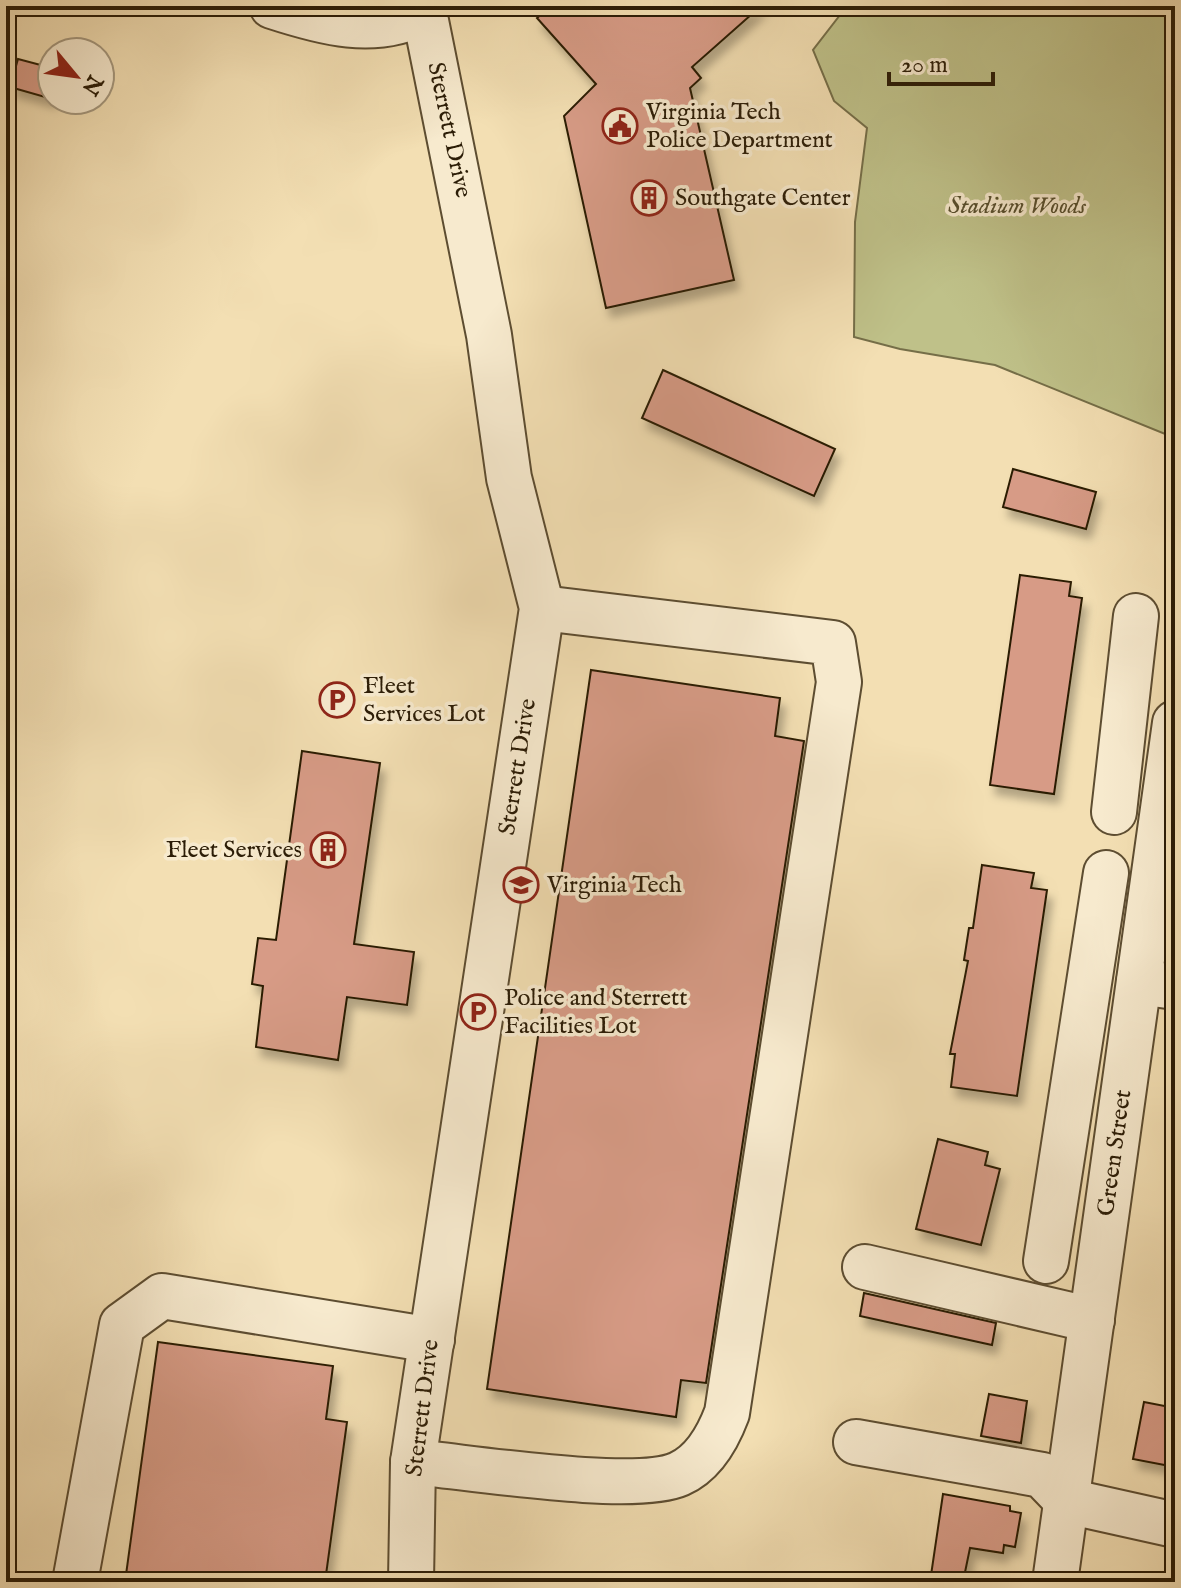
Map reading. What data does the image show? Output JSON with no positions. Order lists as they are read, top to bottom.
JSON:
{
  "streets": {
    "street": ["Sterrett Drive", "Green Street"]
  },
  "parks": ["Stadium Woods"],
  "places": {
    "public building": ["Virginia Tech Police Department"],
    "building": ["Southgate Center", "Fleet Services"],
    "parking": ["Fleet Services Lot", "Police and Sterrett Facilities Lot"],
    "school or university": ["Virginia Tech"]
  },
  "scale_bar": "20 m",
  "north": "bottom right"
}
